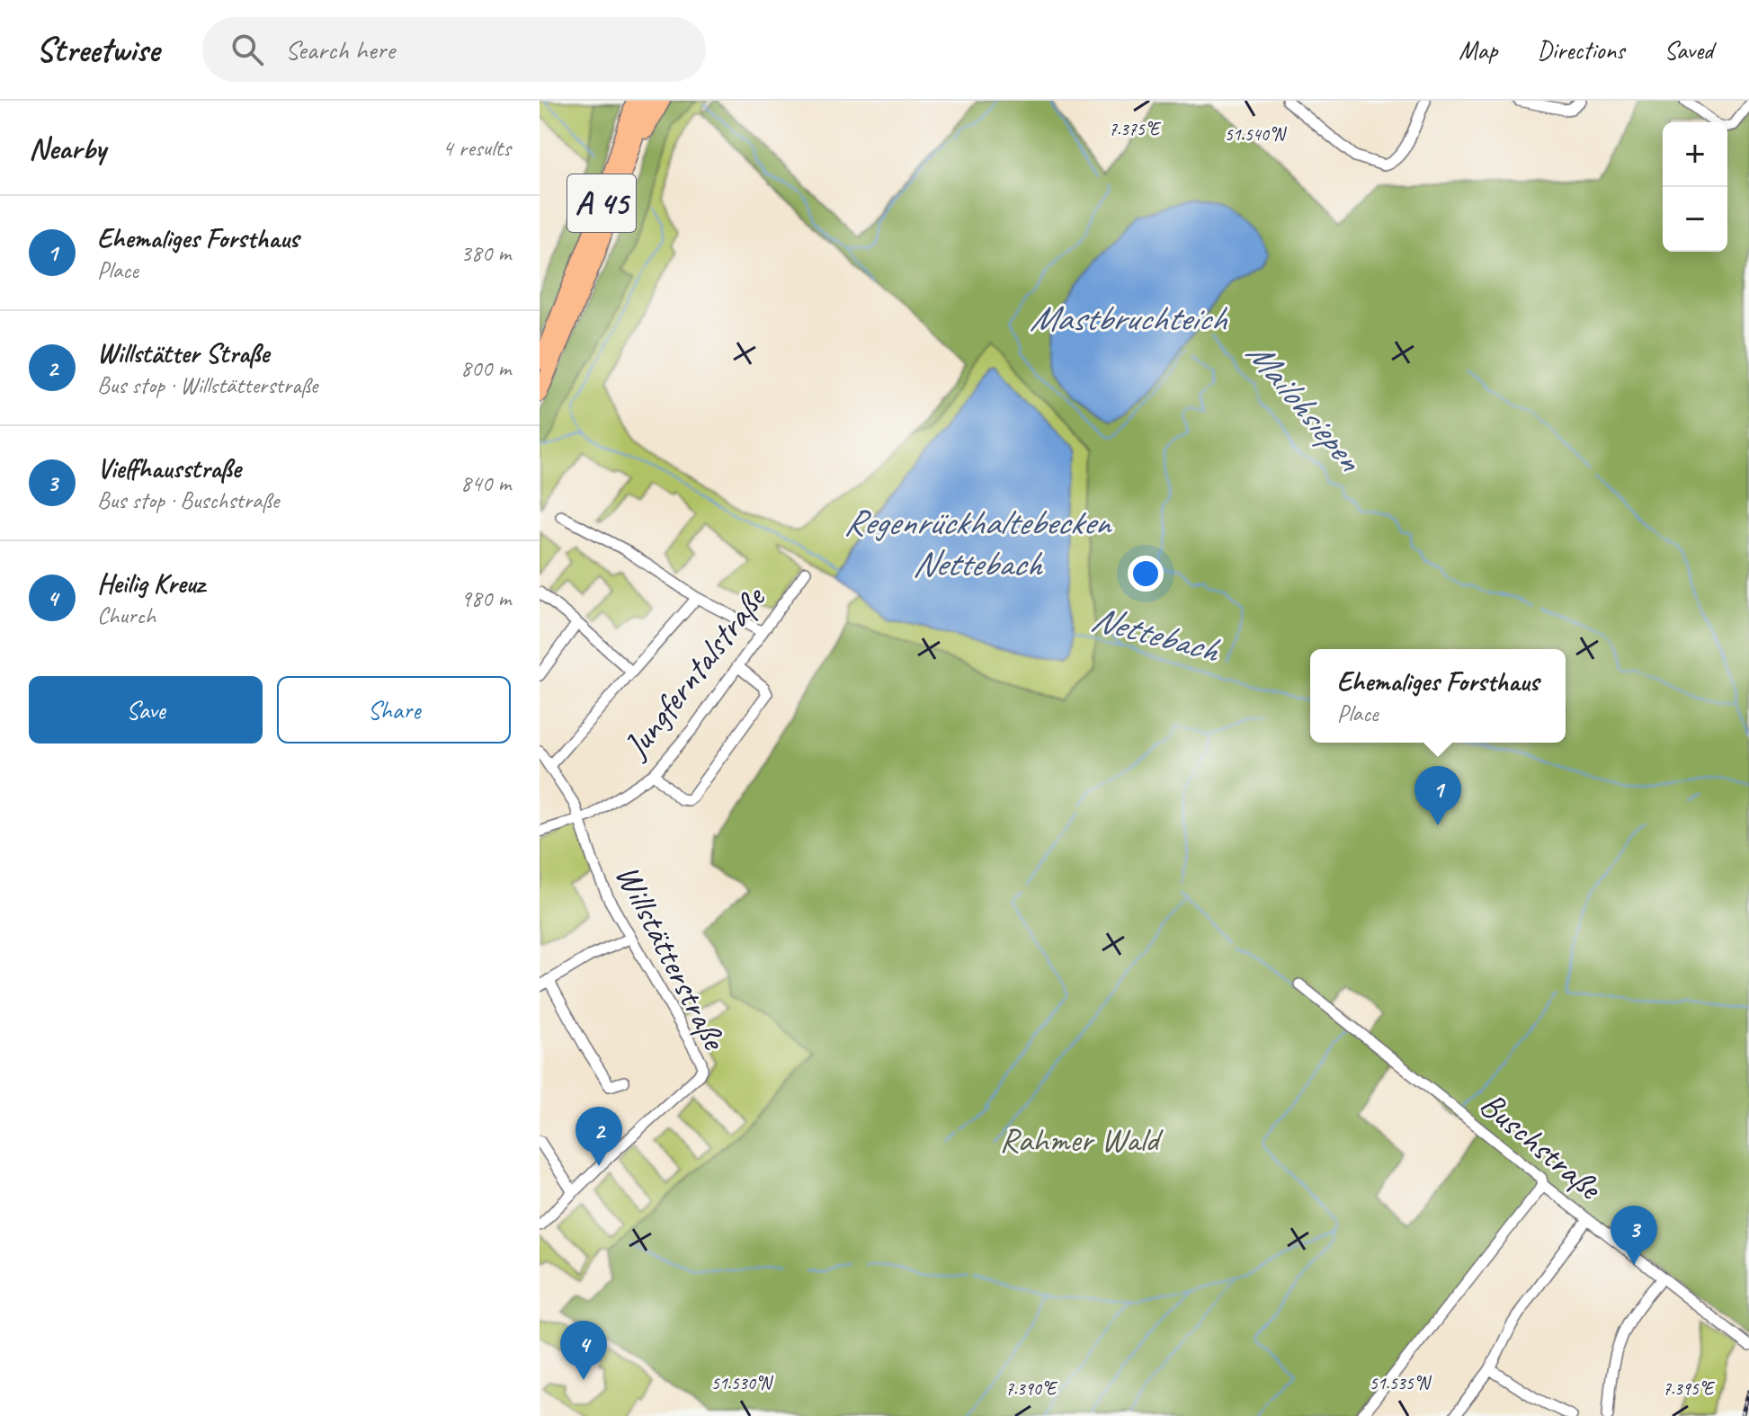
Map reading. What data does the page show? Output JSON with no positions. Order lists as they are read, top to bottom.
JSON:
{
  "streets": {
    "highway": ["A 45"],
    "street": ["Jungferntalstraße", "Willstätterstraße", "Buschstraße"]
  },
  "crossings": [
    ["Jungferntalstraße", "Willstätterstraße"]
  ],
  "water": [
    "Mastbruchteich",
    "Mailohsiepen",
    "Regenrückhaltebecken Nettebach",
    "Nettebach"
  ],
  "parks": ["Rahmer Wald"],
  "page": {
    "header": "Streetwise",
    "search": "Search here",
    "nav": ["Map", "Directions", "Saved"],
    "heading": ["Nearby", "4 results"],
    "map_buttons": ["+", "−"],
    "list": [
      {
        "mark": "1",
        "name": "Ehemaliges Forsthaus",
        "note": "Place",
        "value": "380 m"
      },
      {
        "mark": "2",
        "name": "Willstätter Straße",
        "note": "Bus stop · Willstätterstraße",
        "value": "800 m"
      },
      {
        "mark": "3",
        "name": "Vieffhausstraße",
        "note": "Bus stop · Buschstraße",
        "value": "840 m"
      },
      {
        "mark": "4",
        "name": "Heilig Kreuz",
        "note": "Church",
        "value": "980 m"
      }
    ],
    "popup": ["Ehemaliges Forsthaus", "Place"],
    "buttons": ["Save", "Share"],
    "pins": [
      "1",
      "2",
      "3",
      "4"
    ]
  },
  "coordinates": [
    "7.375°E",
    "51.540°N",
    "51.530°N",
    "51.535°N",
    "7.390°E",
    "7.395°E"
  ]
}
